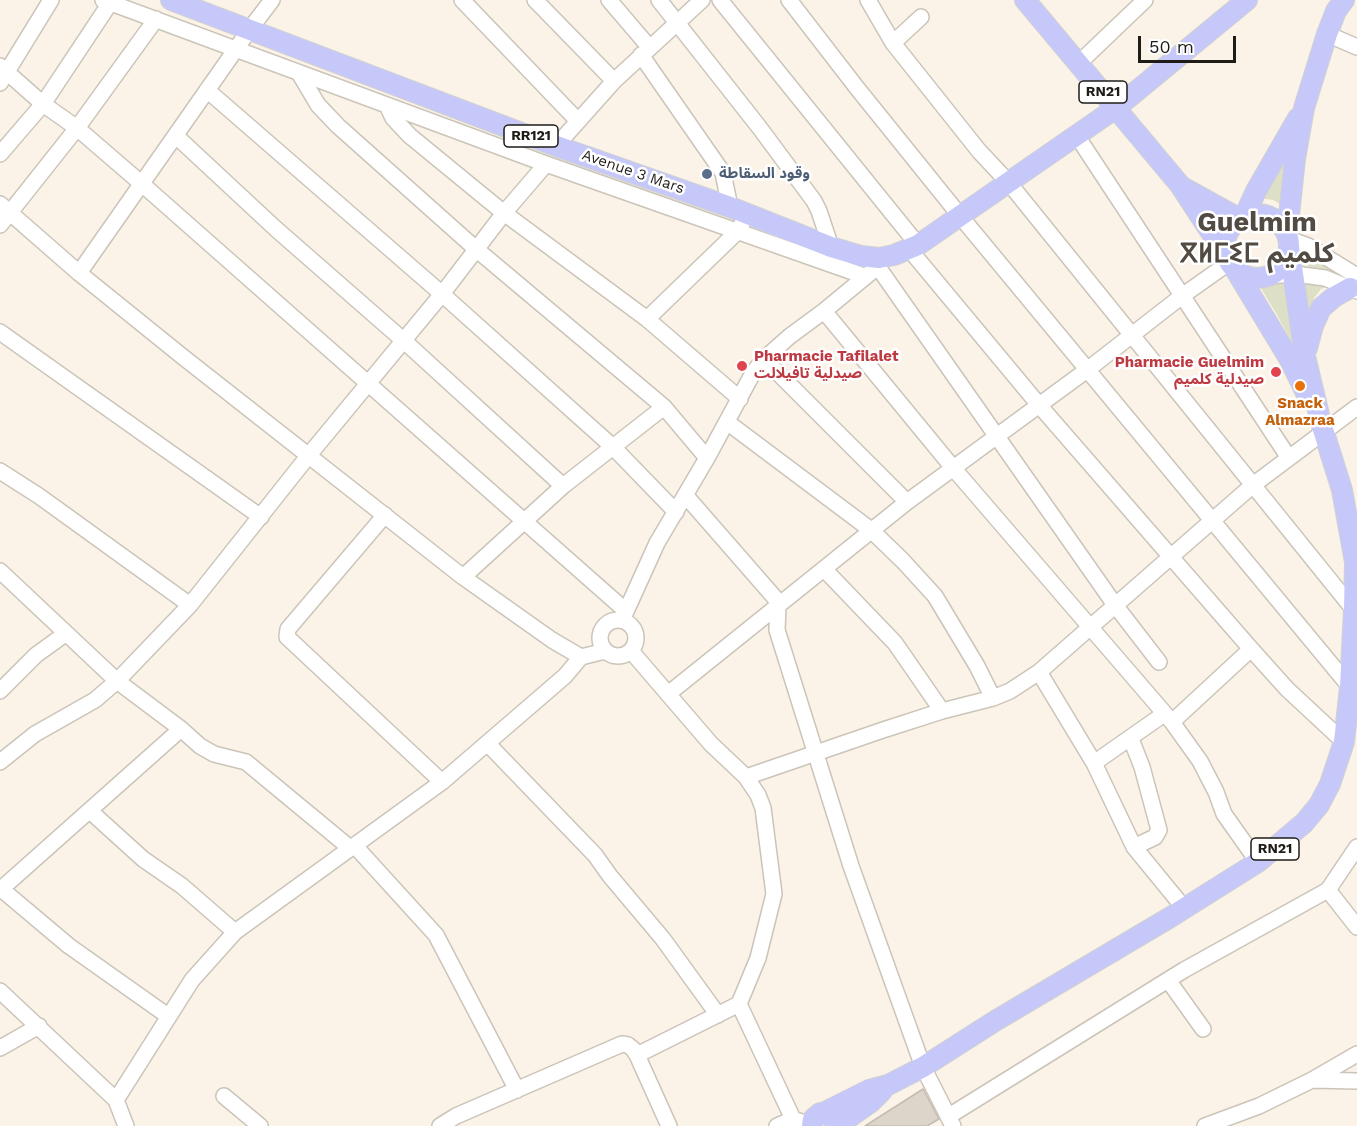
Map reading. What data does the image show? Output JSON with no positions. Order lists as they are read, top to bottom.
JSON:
{
  "streets": {
    "main road": ["RN21", "RR121", "Avenue 3 Mars"]
  },
  "districts": ["Guelmim ⴳⵍⵎⵉⵎ كلميم"],
  "places": [
    "وقود السقاطة",
    "Pharmacie Tafilalet صيدلية تافيلالت",
    "Pharmacie Guelmim صيدلية كلميم",
    "Snack Almazraa"
  ],
  "scale_bar": "50 m"
}
